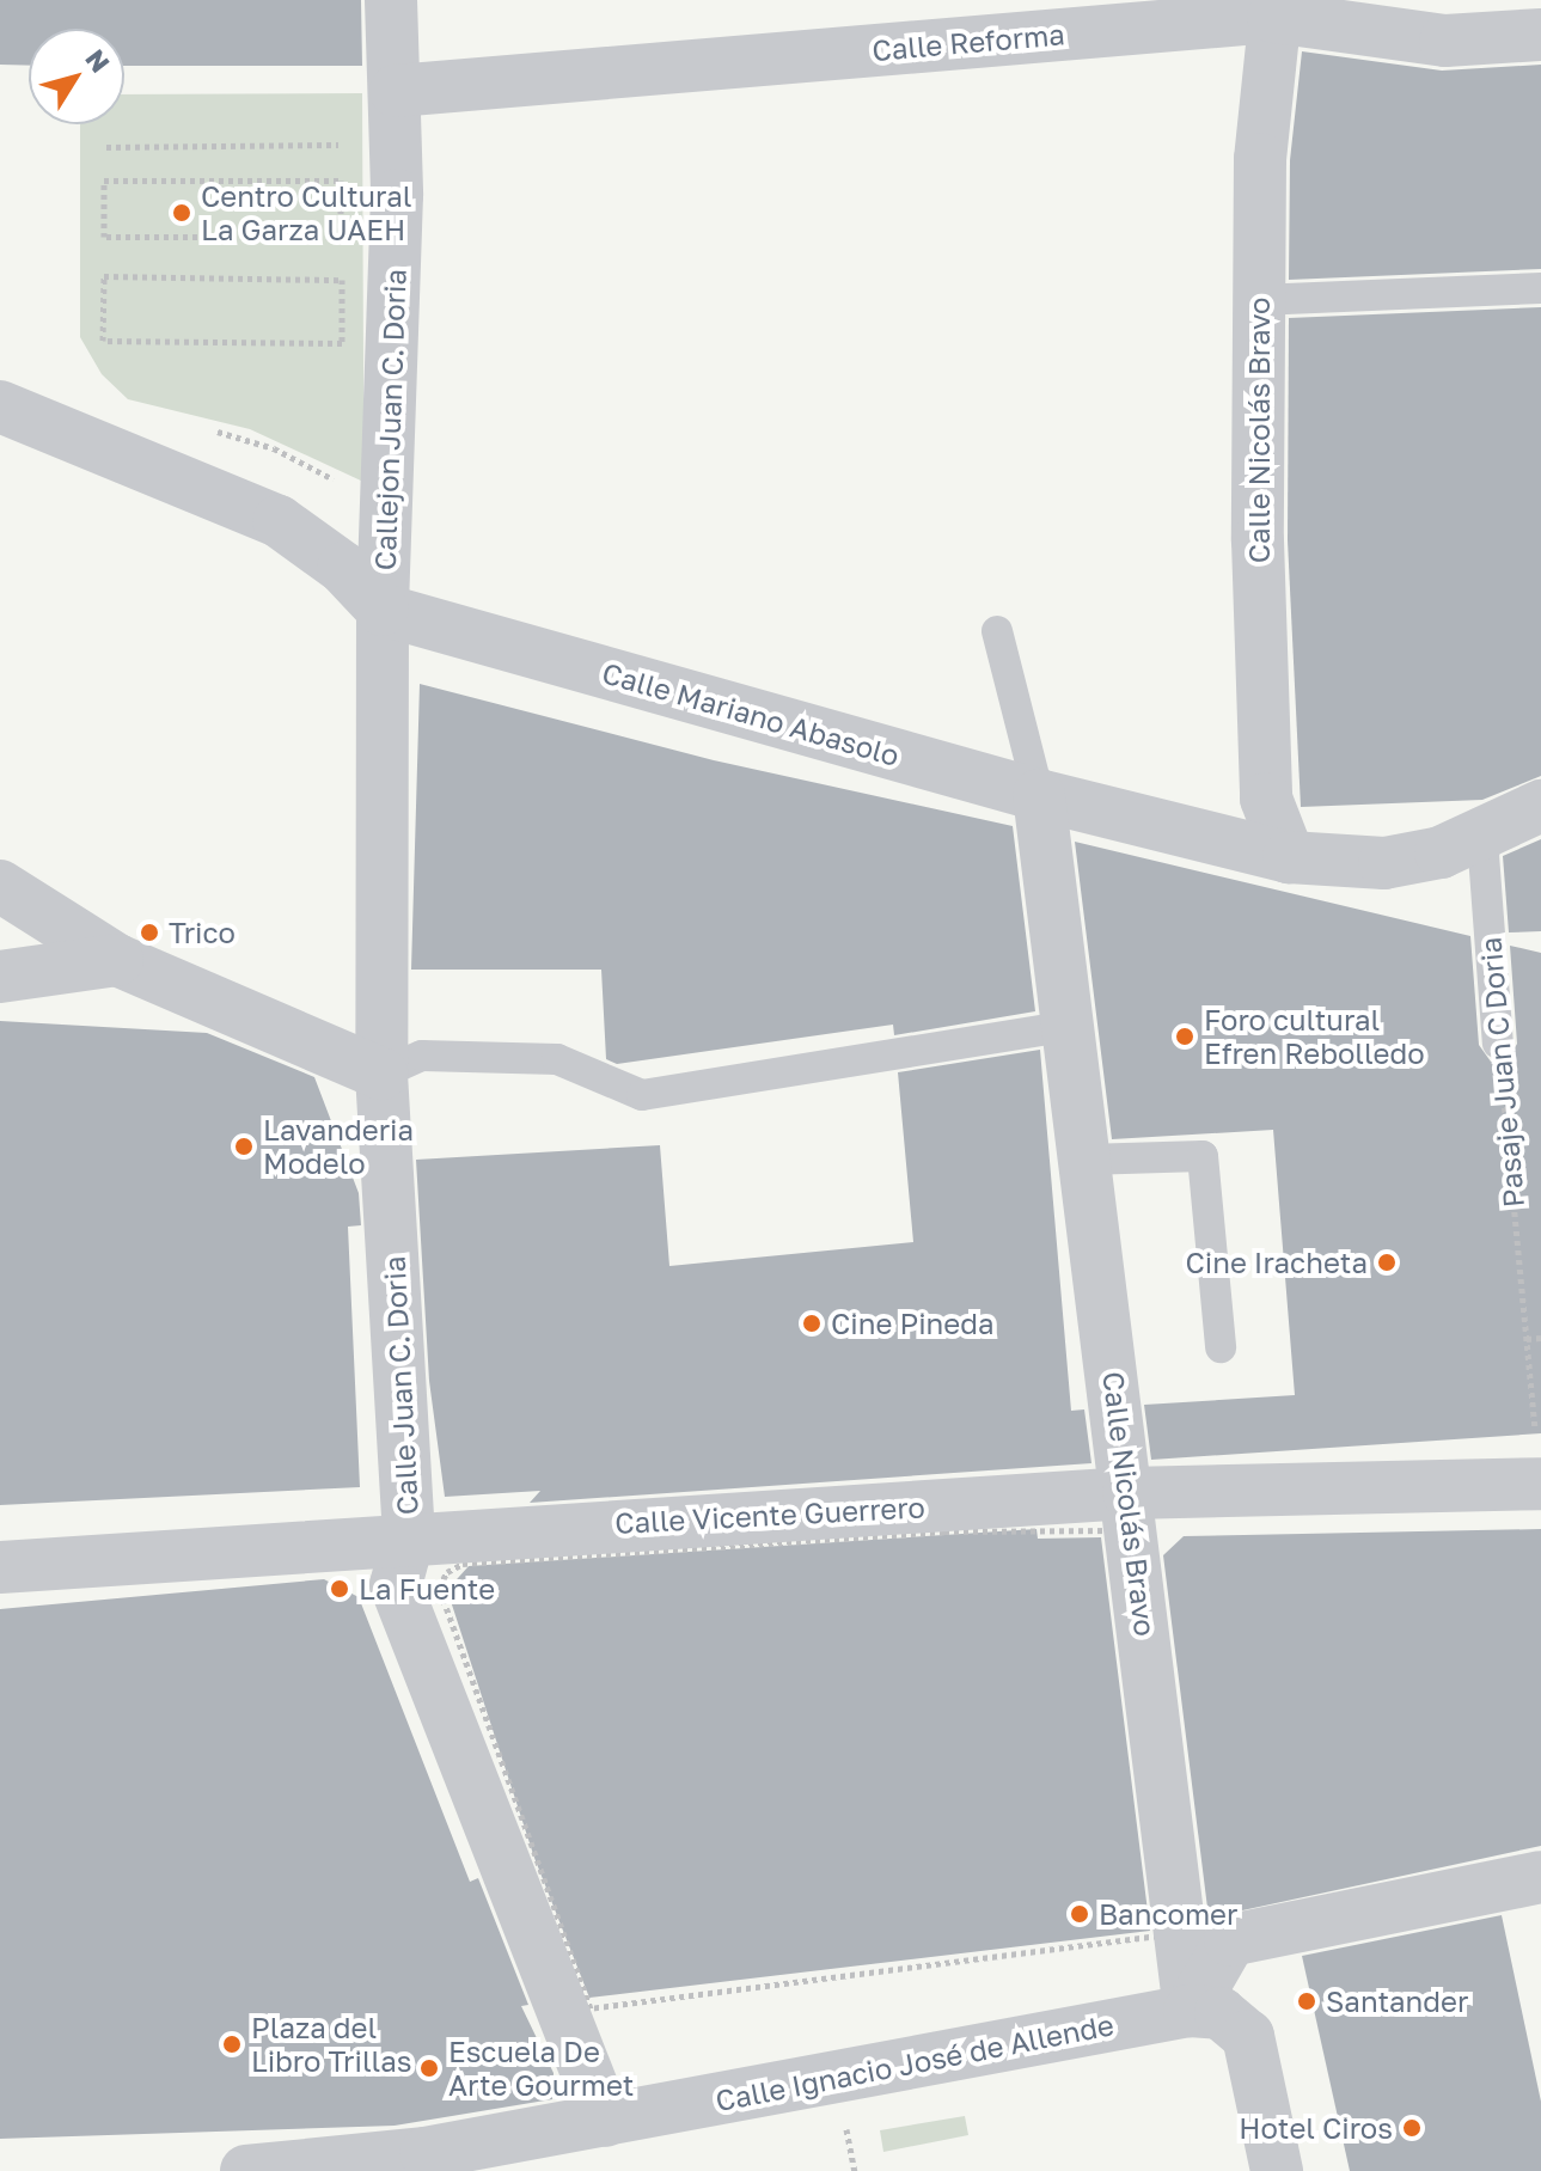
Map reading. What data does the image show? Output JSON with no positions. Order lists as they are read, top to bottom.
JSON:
{
  "streets": {
    "street": [
      "Calle Reforma",
      "Callejon Juan C. Doria",
      "Calle Nicolás Bravo",
      "Calle Mariano Abasolo",
      "Calle Juan C. Doria",
      "Calle Vicente Guerrero",
      "Calle Ignacio José de Allende"
    ],
    "lane": ["Pasaje Juan C Doria"]
  },
  "crossings": [
    ["Calle Reforma", "Callejon Juan C. Doria"],
    ["Calle Reforma", "Calle Nicolás Bravo"],
    ["Callejon Juan C. Doria", "Calle Mariano Abasolo"],
    ["Callejon Juan C. Doria", "Calle Juan C. Doria"],
    ["Calle Nicolás Bravo", "Calle Mariano Abasolo"],
    ["Calle Nicolás Bravo", "Calle Vicente Guerrero"],
    ["Calle Nicolás Bravo", "Calle Ignacio José de Allende"],
    ["Calle Mariano Abasolo", "Pasaje Juan C Doria"],
    ["Calle Mariano Abasolo", "Calle Juan C. Doria"],
    ["Pasaje Juan C Doria", "Calle Vicente Guerrero"],
    ["Calle Juan C. Doria", "Calle Vicente Guerrero"],
    ["Calle Juan C. Doria", "Calle Ignacio José de Allende"]
  ],
  "places": [
    "Centro Cultural La Garza UAEH",
    "Trico",
    "Foro cultural Efren Rebolledo",
    "Lavanderia Modelo",
    "Cine Iracheta",
    "Cine Pineda",
    "La Fuente",
    "Bancomer",
    "Santander",
    "Plaza del Libro Trillas",
    "Escuela De Arte Gourmet",
    "Hotel Ciros"
  ],
  "north": "top right"
}
